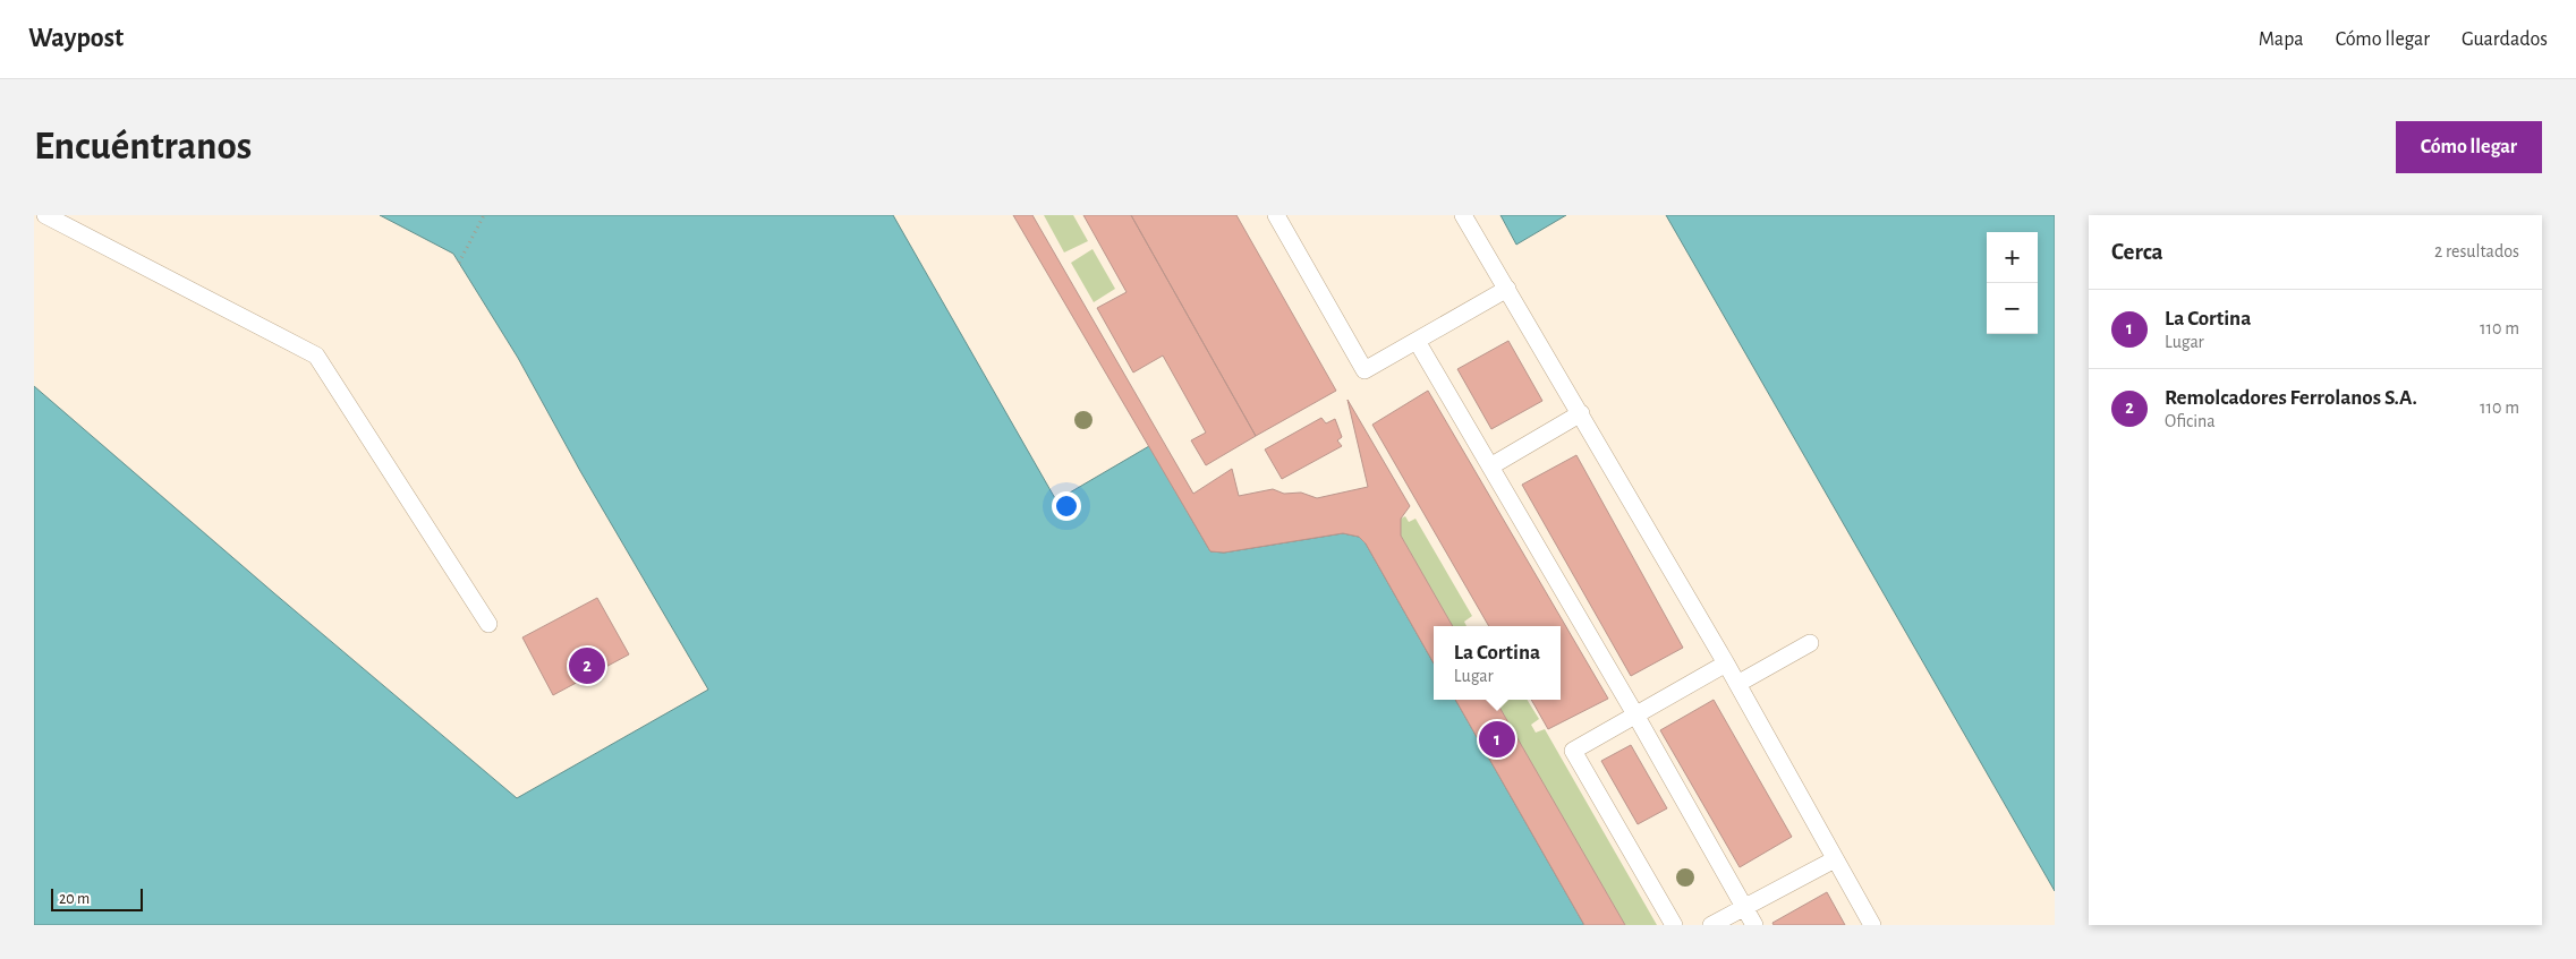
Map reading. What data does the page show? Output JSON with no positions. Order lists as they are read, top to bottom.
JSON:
{
  "scale_bar": "20 m",
  "page": {
    "header": "Waypost",
    "nav": ["Mapa", "Cómo llegar", "Guardados"],
    "buttons": "Cómo llegar",
    "title": "Encuéntranos",
    "heading": ["Cerca", "2 resultados"],
    "map_buttons": ["+", "−"],
    "list": [
      {
        "mark": "1",
        "name": "La Cortina",
        "note": "Lugar",
        "value": "110 m"
      },
      {
        "mark": "2",
        "name": "Remolcadores Ferrolanos S.A.",
        "note": "Oficina",
        "value": "110 m"
      }
    ],
    "popup": ["La Cortina", "Lugar"],
    "pins": ["2", "1"],
    "scale": "20 m"
  }
}
